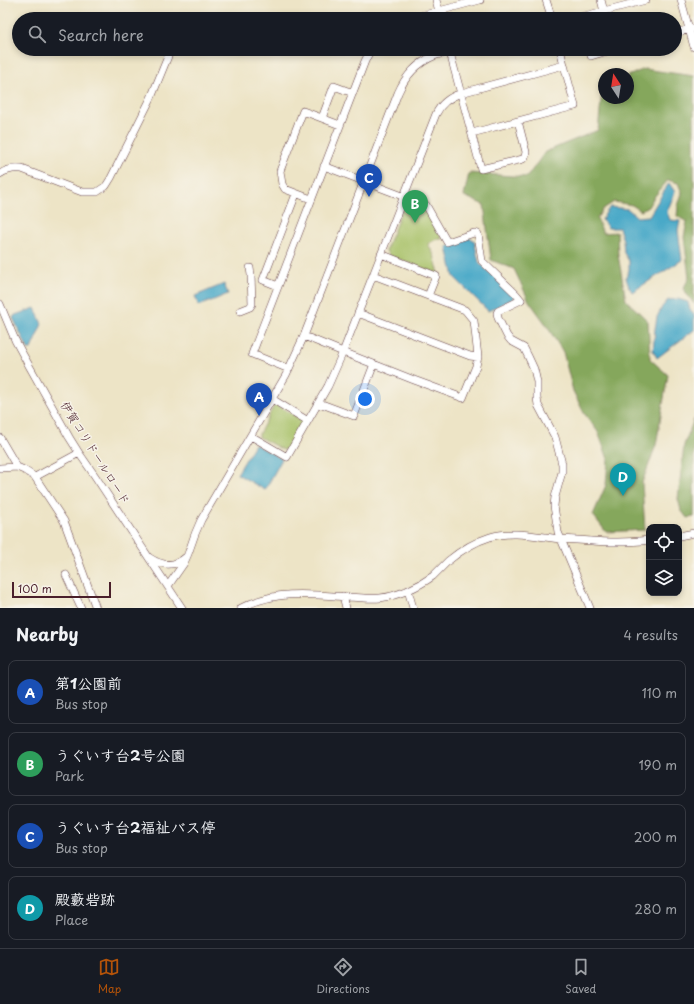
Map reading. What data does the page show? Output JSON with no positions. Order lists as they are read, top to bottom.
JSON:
{
  "streets": {
    "street": ["伊賀コリドールロード"]
  },
  "scale_bar": "100 m",
  "north": "top",
  "page": {
    "search": "Search here",
    "pins": [
      "C",
      "B",
      "A",
      "D"
    ],
    "scale": "100 m",
    "heading": ["Nearby", "4 results"],
    "list": [
      {
        "mark": "A",
        "name": "第1公園前",
        "note": "Bus stop",
        "value": "110 m"
      },
      {
        "mark": "B",
        "name": "うぐいす台2号公園",
        "note": "Park",
        "value": "190 m"
      },
      {
        "mark": "C",
        "name": "うぐいす台2福祉バス停",
        "note": "Bus stop",
        "value": "200 m"
      },
      {
        "mark": "D",
        "name": "殿藪砦跡",
        "note": "Place",
        "value": "280 m"
      }
    ],
    "nav": ["Map", "Directions", "Saved"]
  }
}
